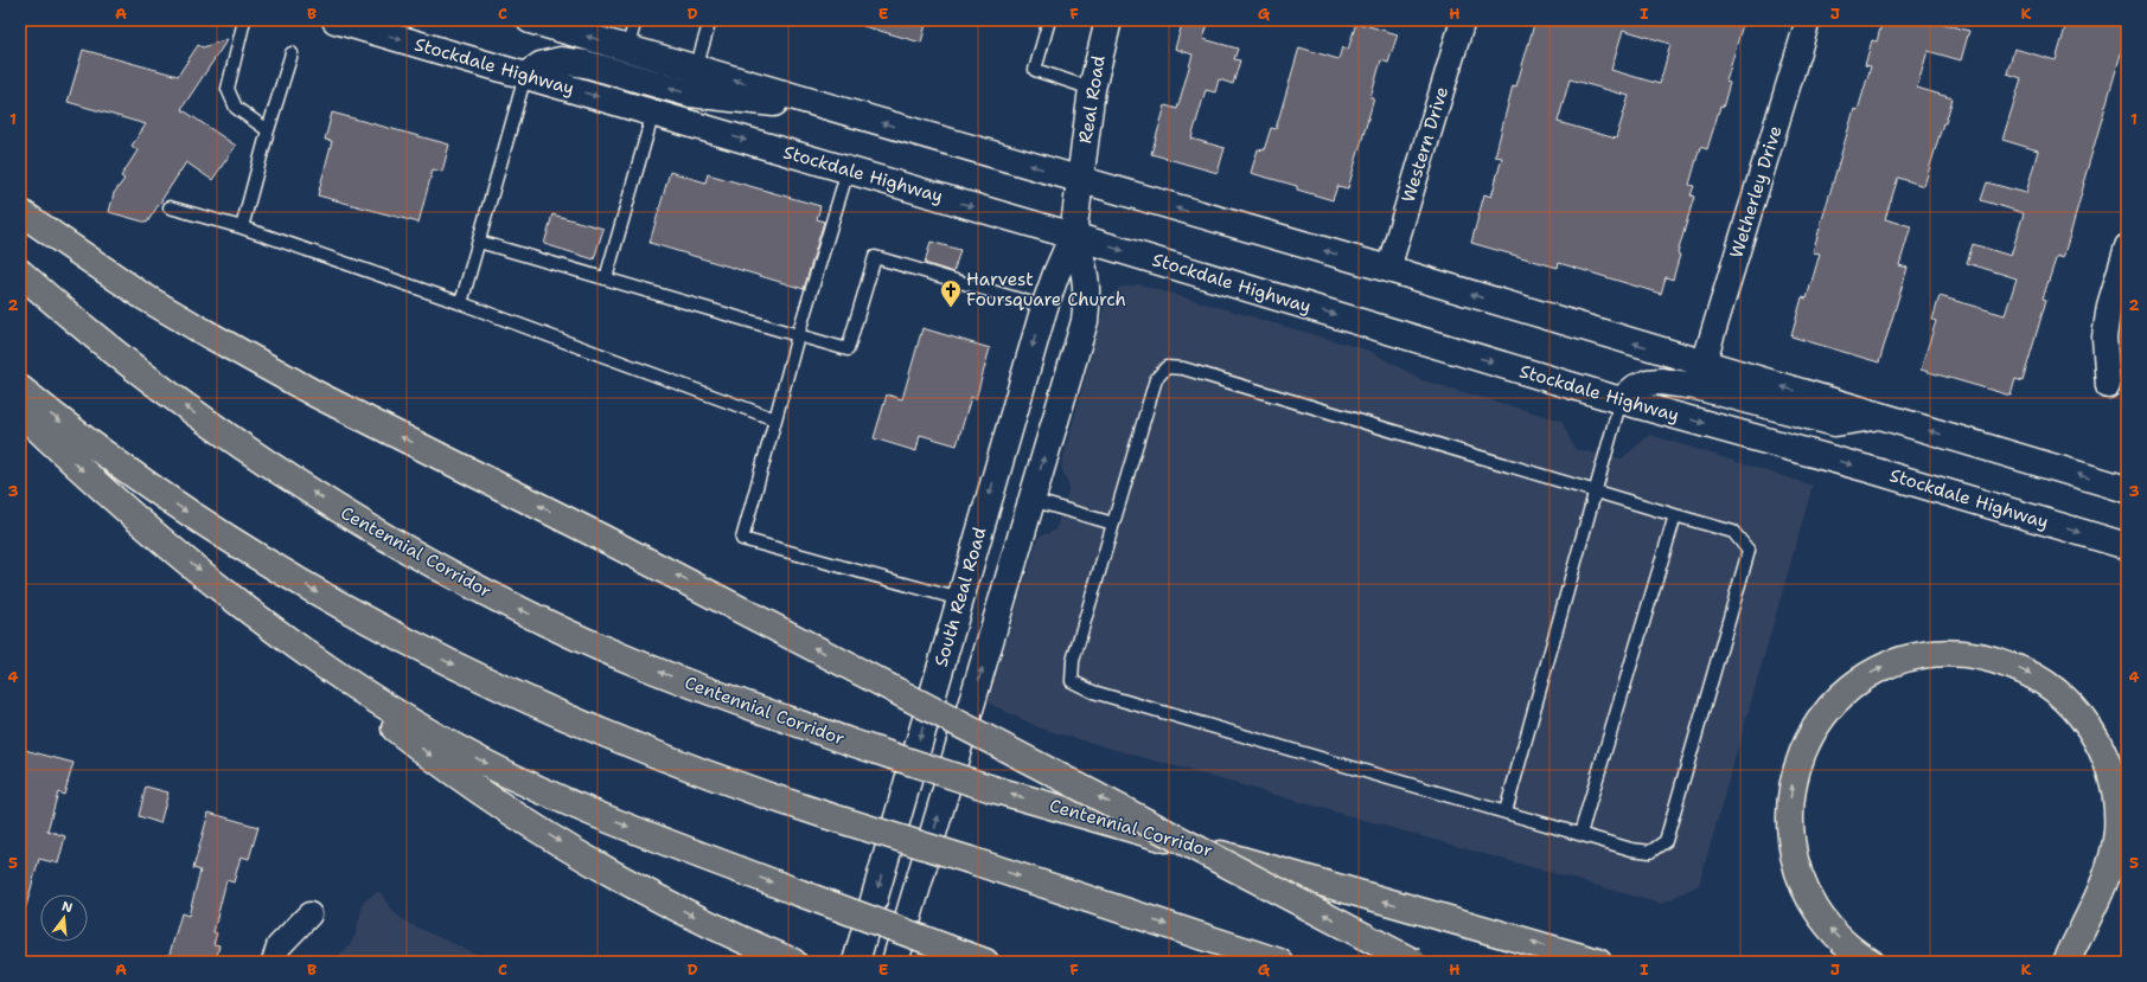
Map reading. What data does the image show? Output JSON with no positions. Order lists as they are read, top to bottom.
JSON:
{
  "streets": {
    "highway": ["Centennial Corridor"],
    "main road": ["Stockdale Highway", "Real Road", "South Real Road"],
    "street": ["Western Drive", "Wetherley Drive"]
  },
  "crossings": [
    ["Stockdale Highway", "South Real Road"],
    ["Real Road", "South Real Road"]
  ],
  "places": {
    "church": ["Harvest Foursquare Church"]
  },
  "north": "top",
  "grid": {
    "columns": [
      "A",
      "B",
      "C",
      "D",
      "E",
      "F",
      "G",
      "H",
      "I",
      "J",
      "K"
    ],
    "rows": [
      "1",
      "2",
      "3",
      "4",
      "5"
    ]
  }
}
